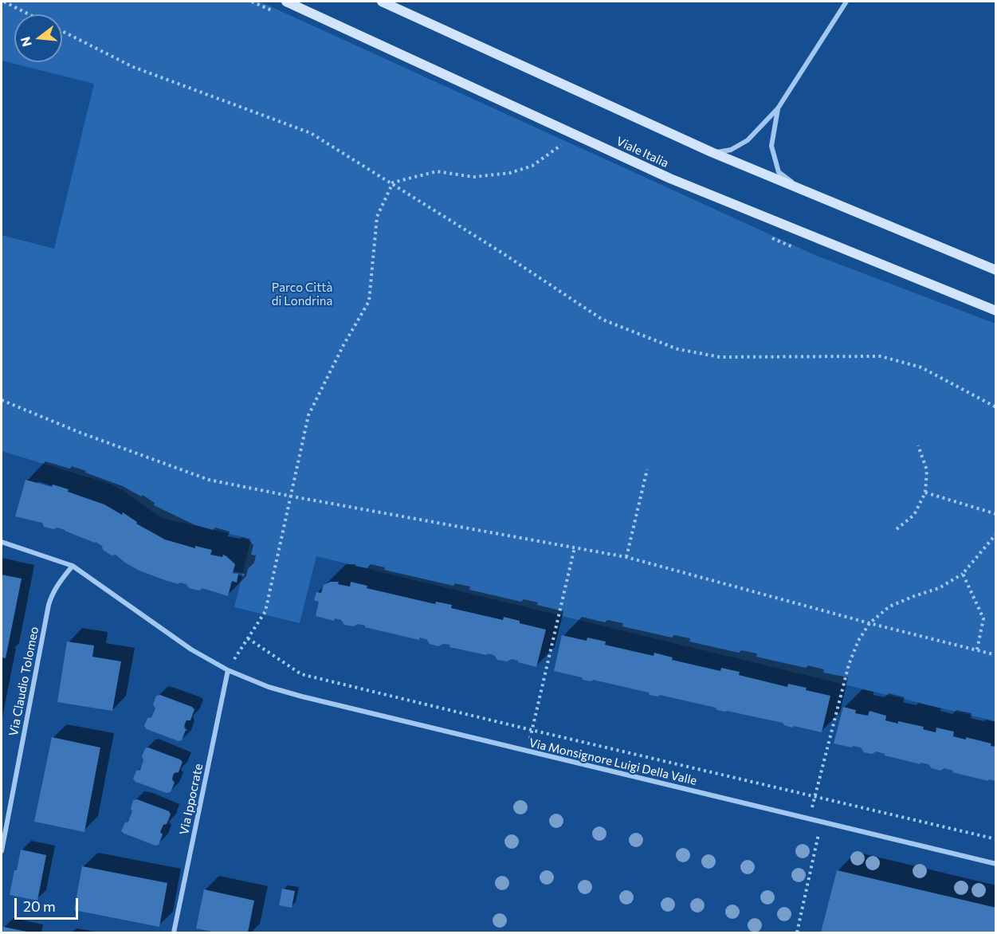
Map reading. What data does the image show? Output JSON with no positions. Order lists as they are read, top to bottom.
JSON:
{
  "streets": {
    "main road": ["Viale Italia"],
    "street": ["Via Claudio Tolomeo", "Via Monsignore Luigi Della Valle", "Via Ippocrate"]
  },
  "crossings": [
    ["Via Monsignore Luigi Della Valle", "Via Ippocrate"]
  ],
  "parks": ["Parco Città di Londrina"],
  "scale_bar": "20 m",
  "north": "left"
}
